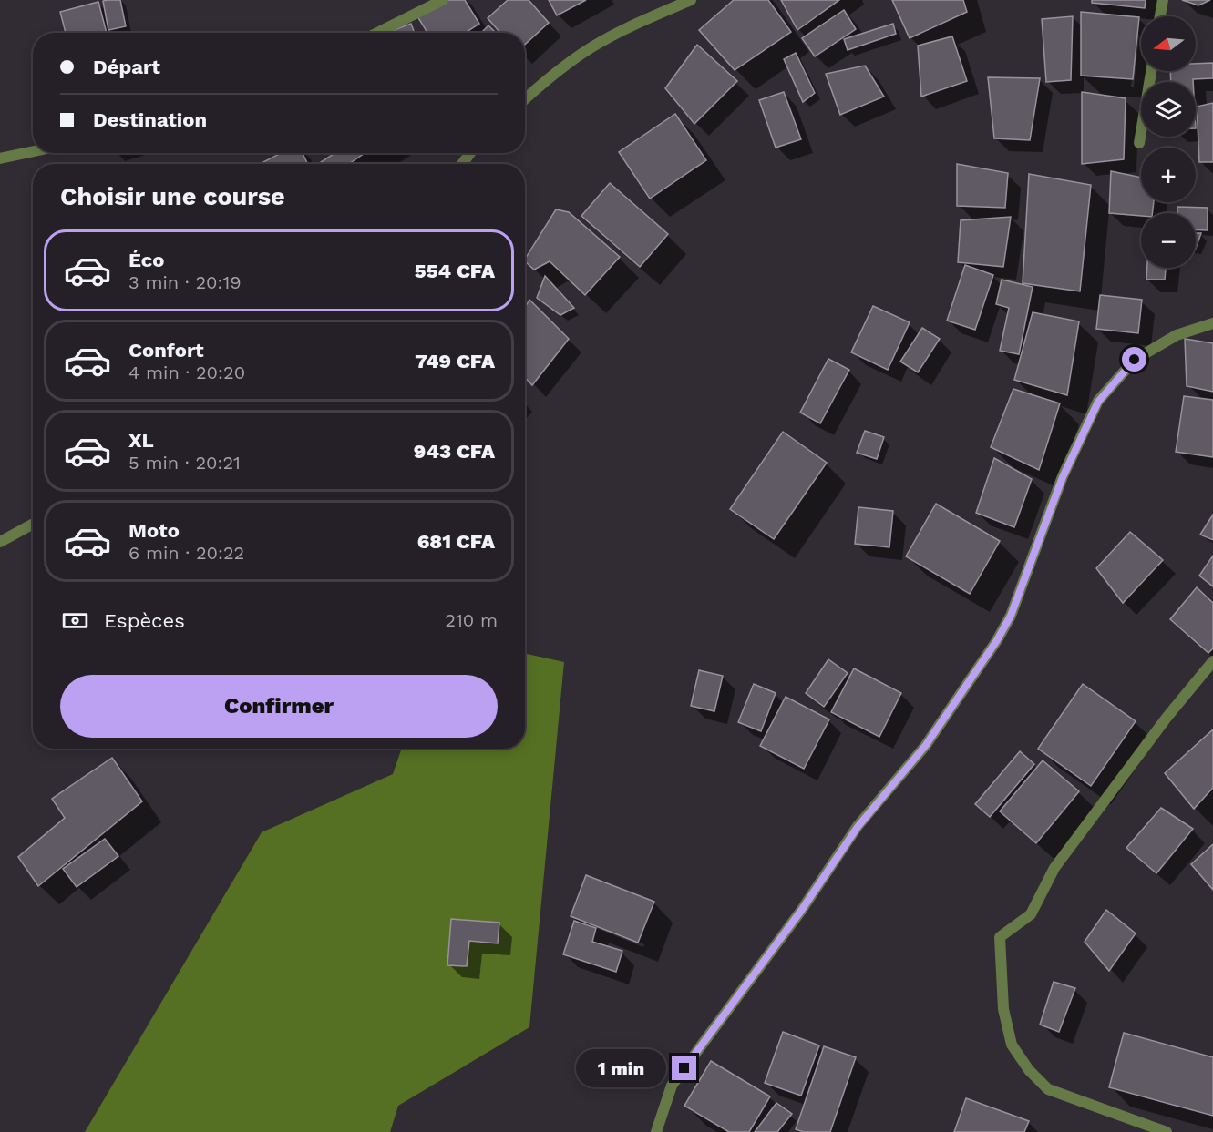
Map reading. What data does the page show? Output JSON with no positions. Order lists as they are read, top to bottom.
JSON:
{
  "north": "left",
  "page": {
    "map_buttons": ["+", "−"],
    "banner": ["Départ", "Destination"],
    "heading": "Choisir une course",
    "list": [
      {
        "name": "Éco",
        "note": "3 min · 20:19",
        "value": "554 CFA"
      },
      {
        "name": "Confort",
        "note": "4 min · 20:20",
        "value": "749 CFA"
      },
      {
        "name": "XL",
        "note": "5 min · 20:21",
        "value": "943 CFA"
      },
      {
        "name": "Moto",
        "note": "6 min · 20:22",
        "value": "681 CFA"
      }
    ],
    "pay": ["Espèces", "210 m"],
    "buttons": "Confirmer",
    "bubble": "1 min"
  }
}
